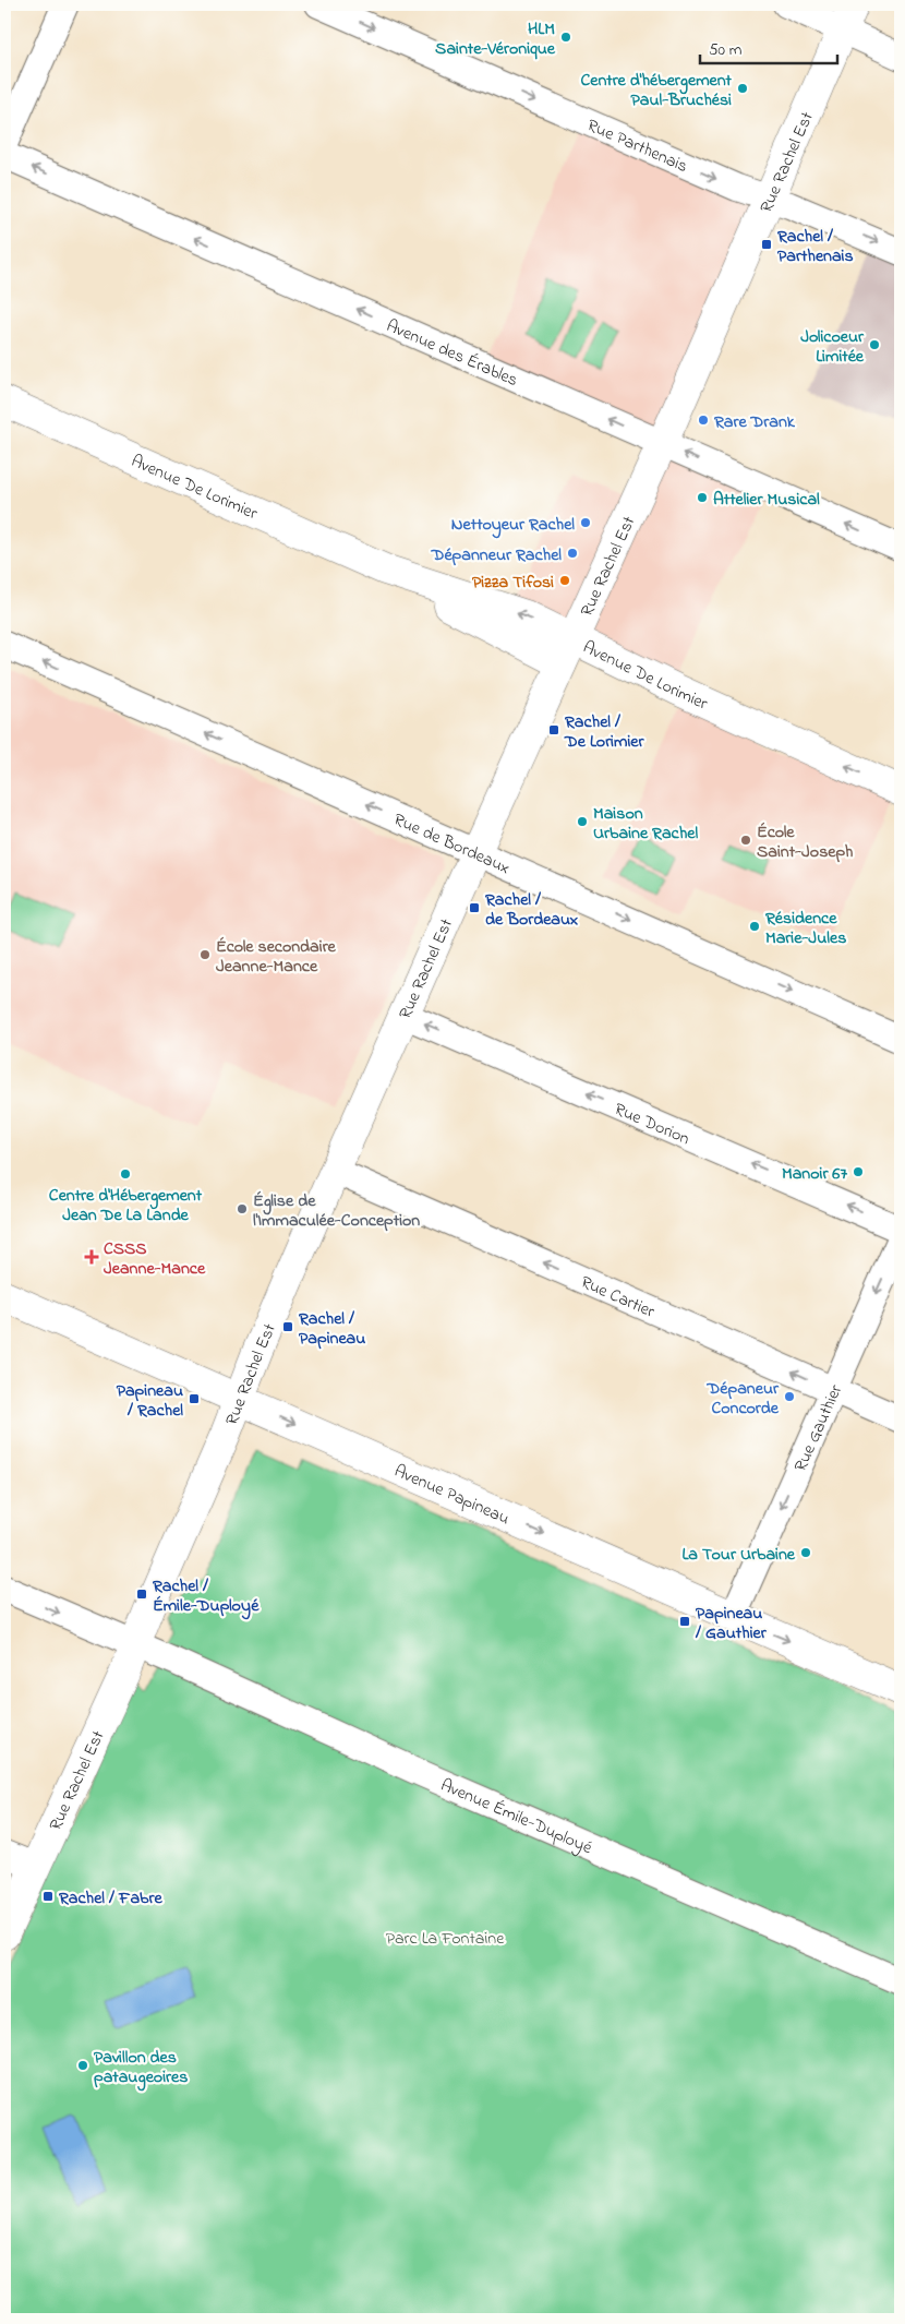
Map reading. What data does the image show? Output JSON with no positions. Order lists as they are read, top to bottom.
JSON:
{
  "streets": {
    "main road": ["Rue Rachel Est", "Avenue De Lorimier", "Avenue Papineau"],
    "street": [
      "Rue Parthenais",
      "Avenue des Érables",
      "Rue de Bordeaux",
      "Rue Dorion",
      "Rue Cartier",
      "Rue Gauthier",
      "Avenue Émile-Duployé"
    ]
  },
  "crossings": [
    ["Rue Parthenais", "Rue Rachel Est"],
    ["Rue Rachel Est", "Avenue des Érables"],
    ["Rue Rachel Est", "Avenue De Lorimier"],
    ["Rue Rachel Est", "Rue de Bordeaux"],
    ["Rue Rachel Est", "Rue Dorion"],
    ["Rue Rachel Est", "Rue Cartier"],
    ["Rue Rachel Est", "Avenue Papineau"],
    ["Rue Rachel Est", "Avenue Émile-Duployé"],
    ["Rue Cartier", "Rue Gauthier"],
    ["Rue Gauthier", "Avenue Papineau"]
  ],
  "one_way": [
    "Rue Parthenais",
    "Avenue des Érables",
    "Avenue De Lorimier",
    "Rue Dorion",
    "Rue Cartier",
    "Rue Gauthier",
    "Avenue Papineau"
  ],
  "parks": ["Parc La Fontaine"],
  "places": {
    "other": [
      "HLM Sainte-Véronique",
      "Centre d'hébergement Paul-Bruchési",
      "Jolicoeur Limitée",
      "Rare Drank",
      "Attelier Musical",
      "Nettoyeur Rachel",
      "Dépanneur Rachel",
      "Pizza Tifosi",
      "Maison Urbaine Rachel",
      "École Saint-Joseph",
      "Résidence Marie-Jules",
      "École secondaire Jeanne-Mance",
      "Manoir 67",
      "Centre d'Hébergement Jean De La Lande",
      "Église de l'Immaculée-Conception",
      "Dépaneur Concorde",
      "La Tour Urbaine",
      "Pavillon des pataugeoires"
    ],
    "transit": [
      "Rachel / Parthenais",
      "Rachel / De Lorimier",
      "Rachel / de Bordeaux",
      "Rachel / Papineau",
      "Papineau / Rachel",
      "Rachel / Émile-Duployé",
      "Papineau / Gauthier",
      "Rachel / Fabre"
    ],
    "health": ["CSSS Jeanne-Mance"]
  },
  "scale_bar": "50 m"
}
